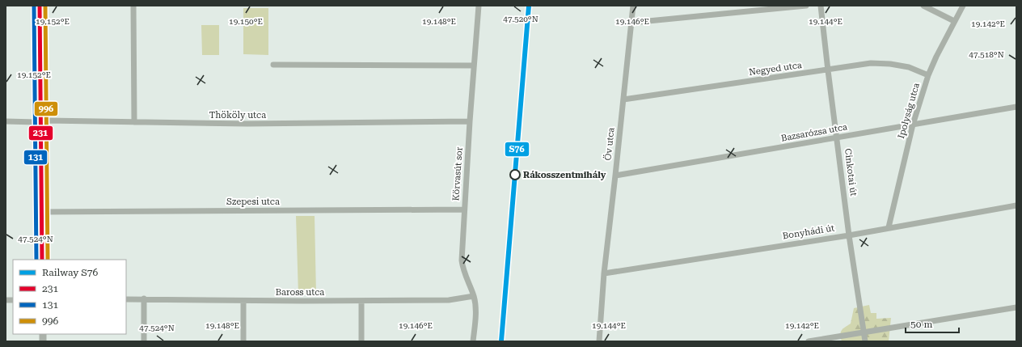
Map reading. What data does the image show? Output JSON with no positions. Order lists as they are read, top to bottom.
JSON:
{
  "streets": {
    "street": [
      "Negyed utca",
      "Ipolyság utca",
      "Thököly utca",
      "Bazsarózsa utca",
      "Öv utca",
      "Cinkotai út",
      "Körvasút sor",
      "Szepesi utca",
      "Bonyhádi út",
      "Baross utca"
    ]
  },
  "crossings": [
    ["Negyed utca", "Ipolyság utca"],
    ["Negyed utca", "Öv utca"],
    ["Negyed utca", "Cinkotai út"],
    ["Ipolyság utca", "Bazsarózsa utca"],
    ["Ipolyság utca", "Bonyhádi út"],
    ["Thököly utca", "Körvasút sor"],
    ["Bazsarózsa utca", "Öv utca"],
    ["Bazsarózsa utca", "Cinkotai út"],
    ["Öv utca", "Bonyhádi út"],
    ["Cinkotai út", "Bonyhádi út"],
    ["Körvasút sor", "Szepesi utca"],
    ["Körvasút sor", "Baross utca"]
  ],
  "places": ["Rákosszentmihály"],
  "lines": [
    "rail line S76",
    "transit line 231",
    "transit line 131",
    "transit line 996"
  ],
  "legend": [
    "Railway S76",
    "231",
    "131",
    "996"
  ],
  "scale_bar": "50 m",
  "coordinates": [
    "47.520°N",
    "19.152°E",
    "19.150°E",
    "19.148°E",
    "19.146°E",
    "19.144°E",
    "19.142°E",
    "47.518°N",
    "47.524°N"
  ]
}
